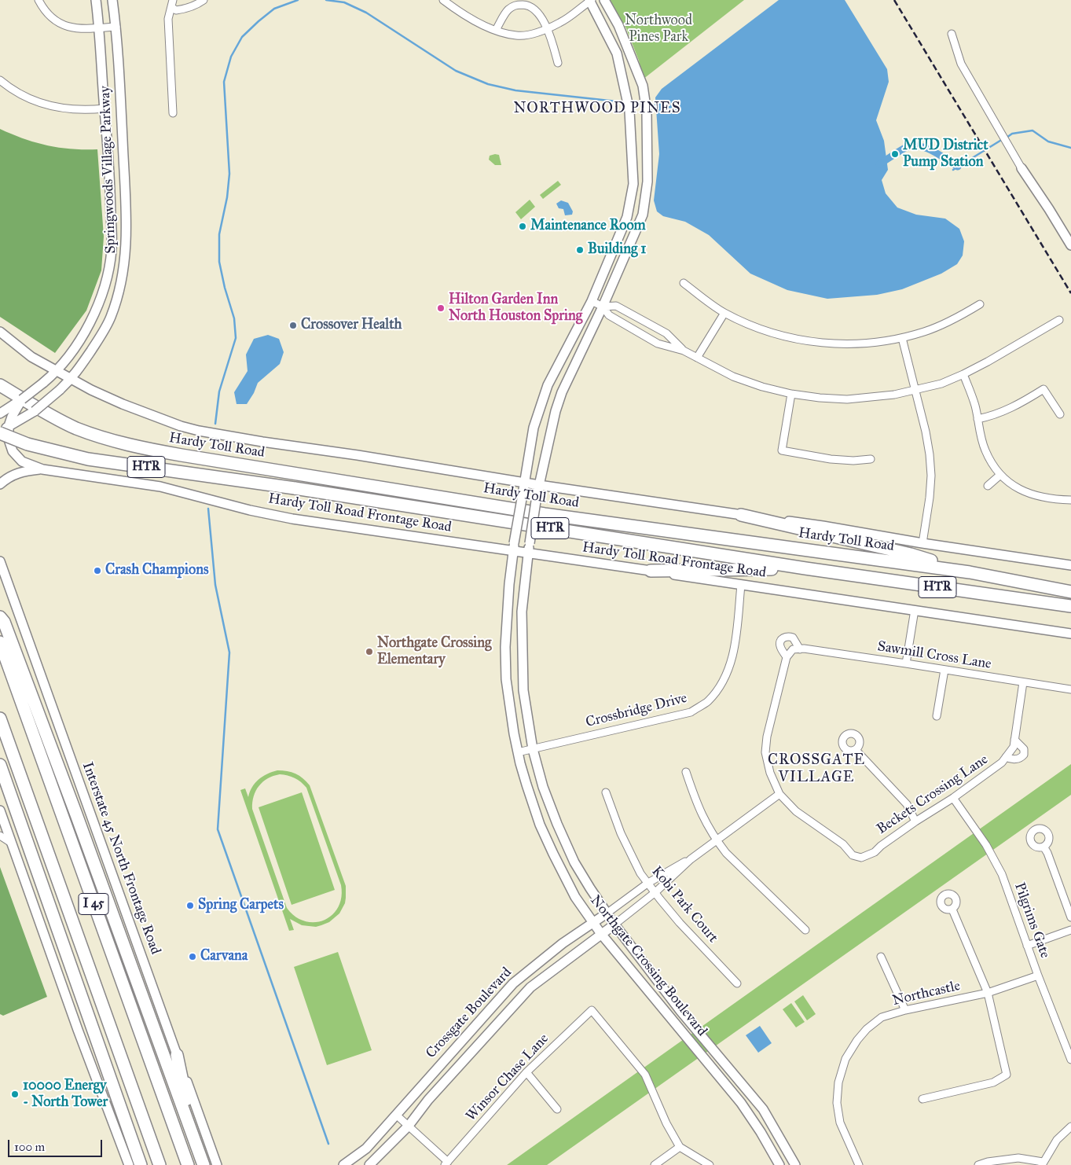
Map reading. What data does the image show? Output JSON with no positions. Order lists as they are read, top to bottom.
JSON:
{
  "streets": {
    "highway": ["Hardy Toll Road", "HTR", "I 45"],
    "main road": [
      "Springwoods Village Parkway",
      "Hardy Toll Road Frontage Road",
      "Interstate 45 North Frontage Road",
      "Northgate Crossing Boulevard",
      "Crossgate Boulevard"
    ],
    "street": [
      "Sawmill Cross Lane",
      "Crossbridge Drive",
      "Beckets Crossing Lane",
      "Kobi Park Court",
      "Pilgrims Gate",
      "Northcastle",
      "Winsor Chase Lane"
    ]
  },
  "crossings": [
    ["Springwoods Village Parkway", "Hardy Toll Road"],
    ["Hardy Toll Road Frontage Road", "Crossbridge Drive"],
    ["Hardy Toll Road Frontage Road", "Northgate Crossing Boulevard"],
    ["Sawmill Cross Lane", "Beckets Crossing Lane"],
    ["Crossbridge Drive", "Northgate Crossing Boulevard"],
    ["Beckets Crossing Lane", "Pilgrims Gate"],
    ["Beckets Crossing Lane", "Crossgate Boulevard"],
    ["Kobi Park Court", "Crossgate Boulevard"],
    ["Pilgrims Gate", "Northcastle"],
    ["Northgate Crossing Boulevard", "Crossgate Boulevard"]
  ],
  "districts": ["NORTHWOOD PINES", "CROSSGATE VILLAGE"],
  "parks": ["Northwood Pines Park"],
  "places": [
    "MUD District Pump Station",
    "Maintenance Room",
    "Building 1",
    "Hilton Garden Inn North Houston Spring",
    "Crossover Health",
    "Crash Champions",
    "Northgate Crossing Elementary",
    "Spring Carpets",
    "Carvana",
    "10000 Energy - North Tower"
  ],
  "scale_bar": "100 m"
}
